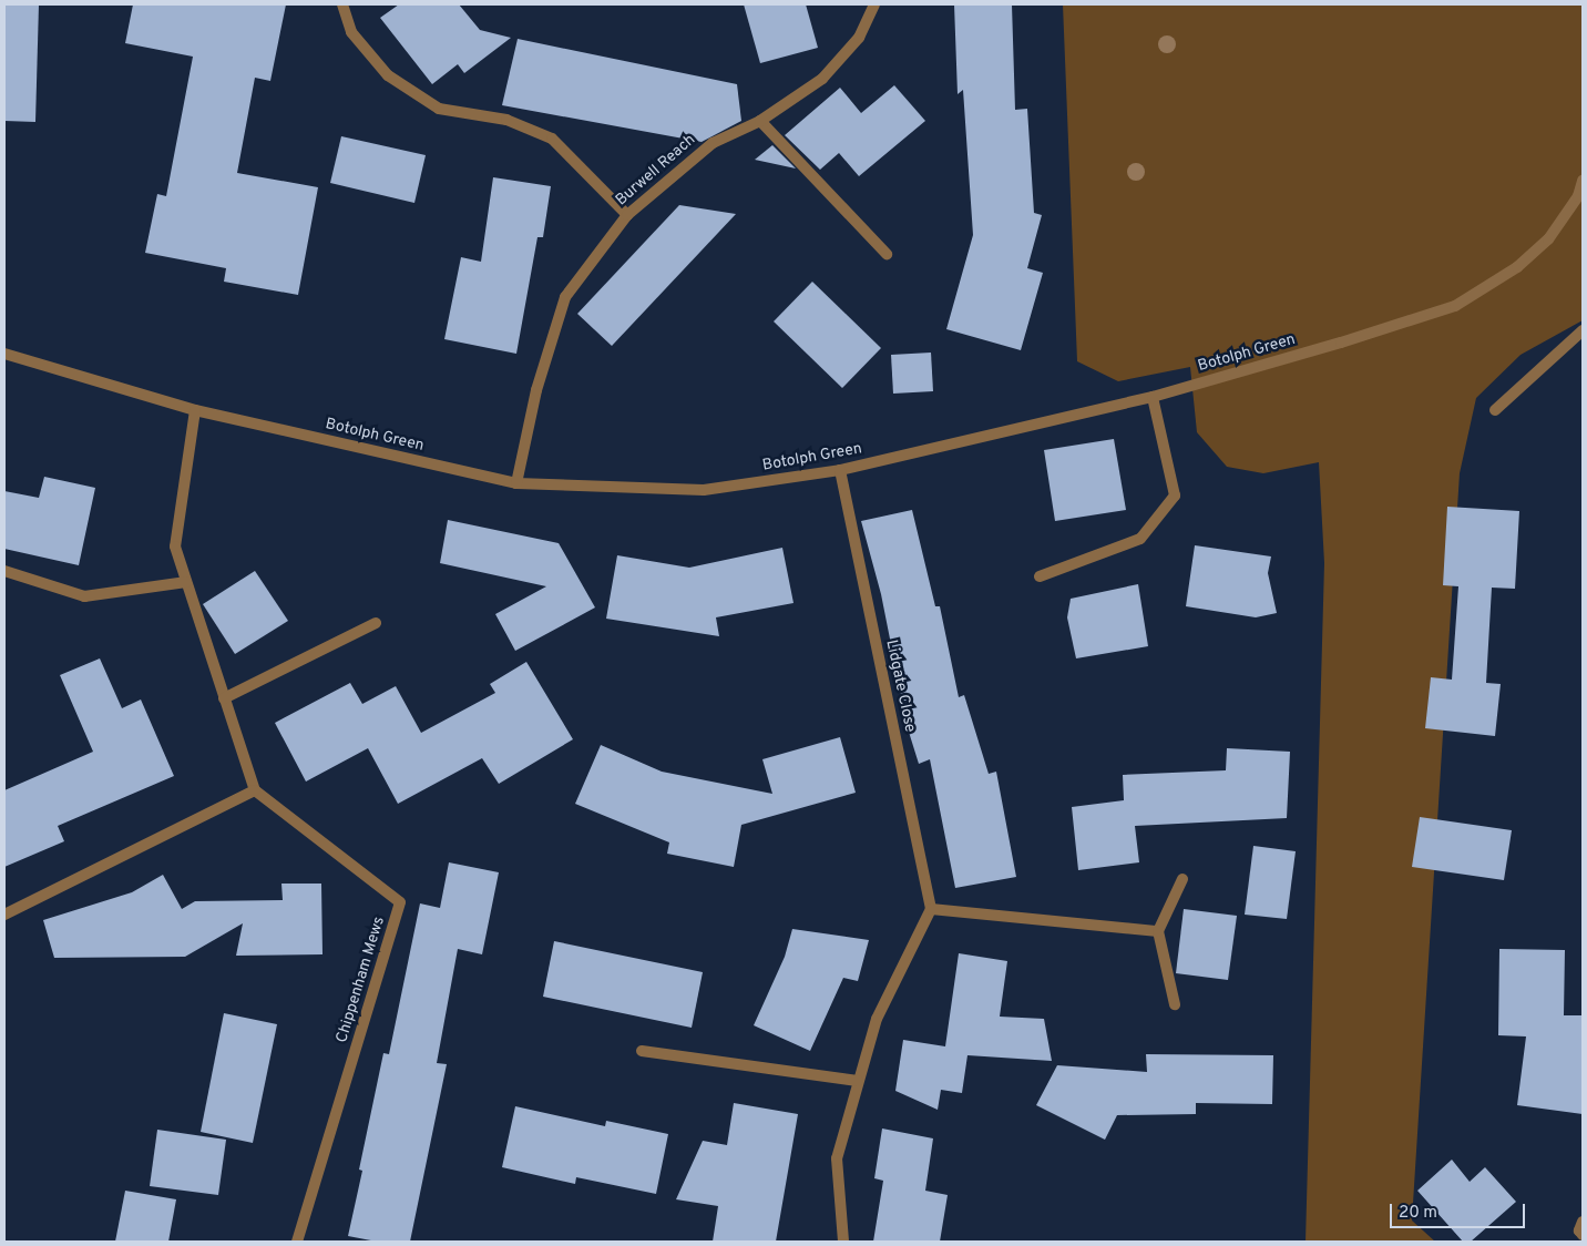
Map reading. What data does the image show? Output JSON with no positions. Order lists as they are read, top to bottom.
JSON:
{
  "streets": {
    "street": [
      "Burwell Reach",
      "Botolph Green",
      "Lidgate Close",
      "Chippenham Mews"
    ]
  },
  "crossings": [
    ["Burwell Reach", "Botolph Green"],
    ["Botolph Green", "Lidgate Close"]
  ],
  "scale_bar": "20 m"
}
